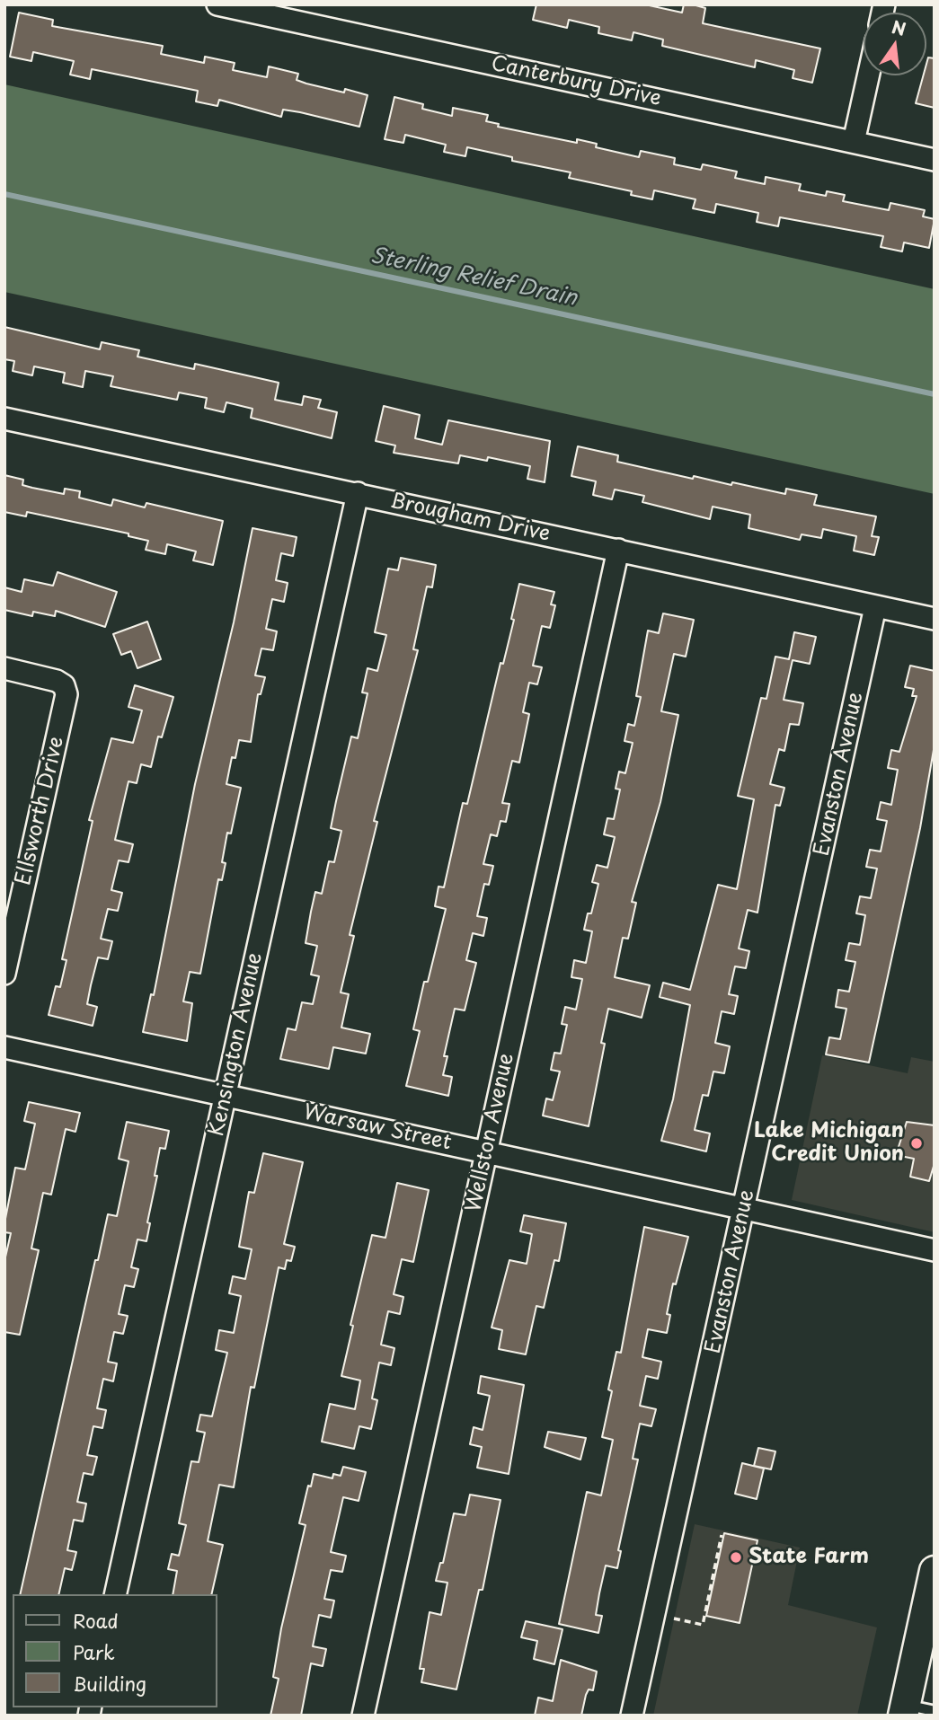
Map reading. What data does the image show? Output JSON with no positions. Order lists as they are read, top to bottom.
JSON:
{
  "streets": {
    "street": [
      "Canterbury Drive",
      "Brougham Drive",
      "Evanston Avenue",
      "Ellsworth Drive",
      "Kensington Avenue",
      "Warsaw Street",
      "Wellston Avenue"
    ]
  },
  "crossings": [
    ["Brougham Drive", "Evanston Avenue"],
    ["Brougham Drive", "Kensington Avenue"],
    ["Brougham Drive", "Wellston Avenue"],
    ["Evanston Avenue", "Warsaw Street"],
    ["Kensington Avenue", "Warsaw Street"],
    ["Warsaw Street", "Wellston Avenue"]
  ],
  "water": ["Sterling Relief Drain"],
  "places": ["Lake Michigan Credit Union", "State Farm"],
  "legend": ["Road", "Park", "Building"],
  "north": "top"
}
